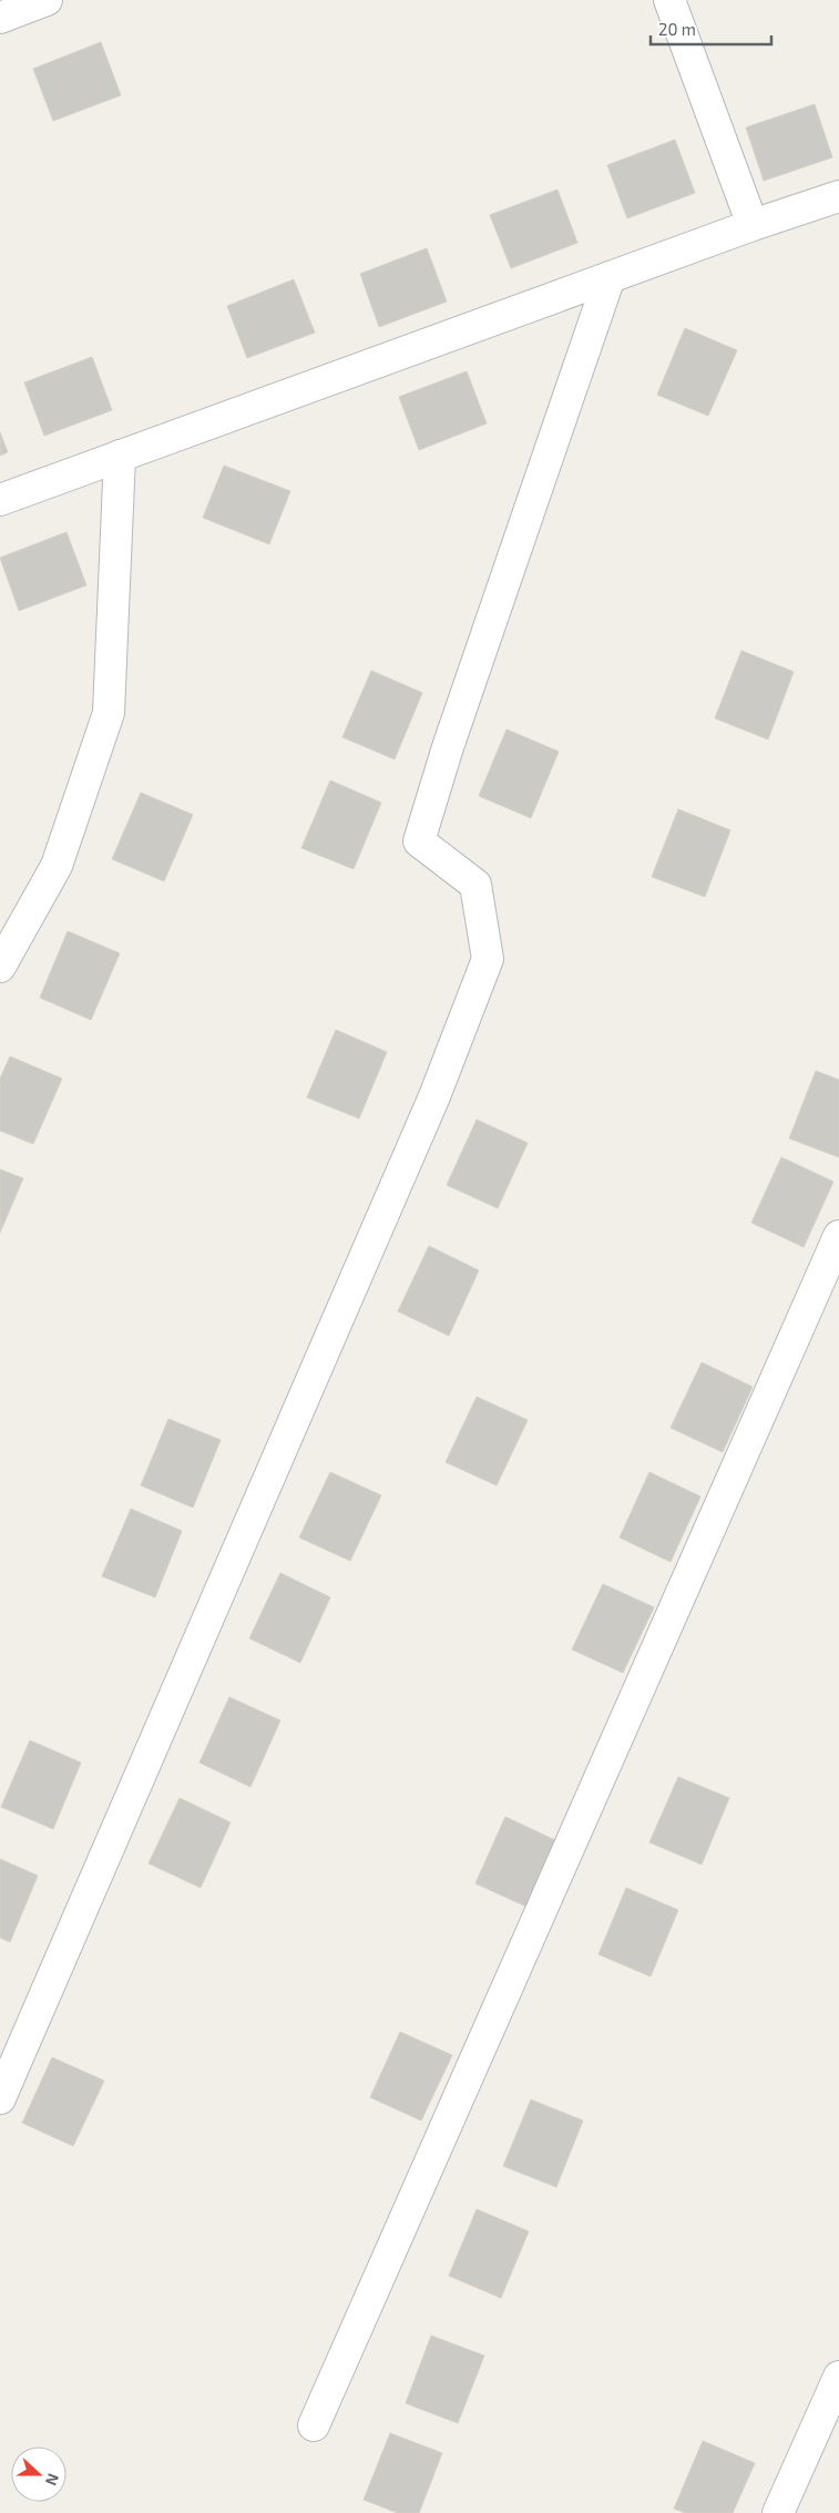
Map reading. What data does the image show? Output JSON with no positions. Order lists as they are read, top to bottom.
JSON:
{
  "scale_bar": "20 m",
  "north": "right"
}
